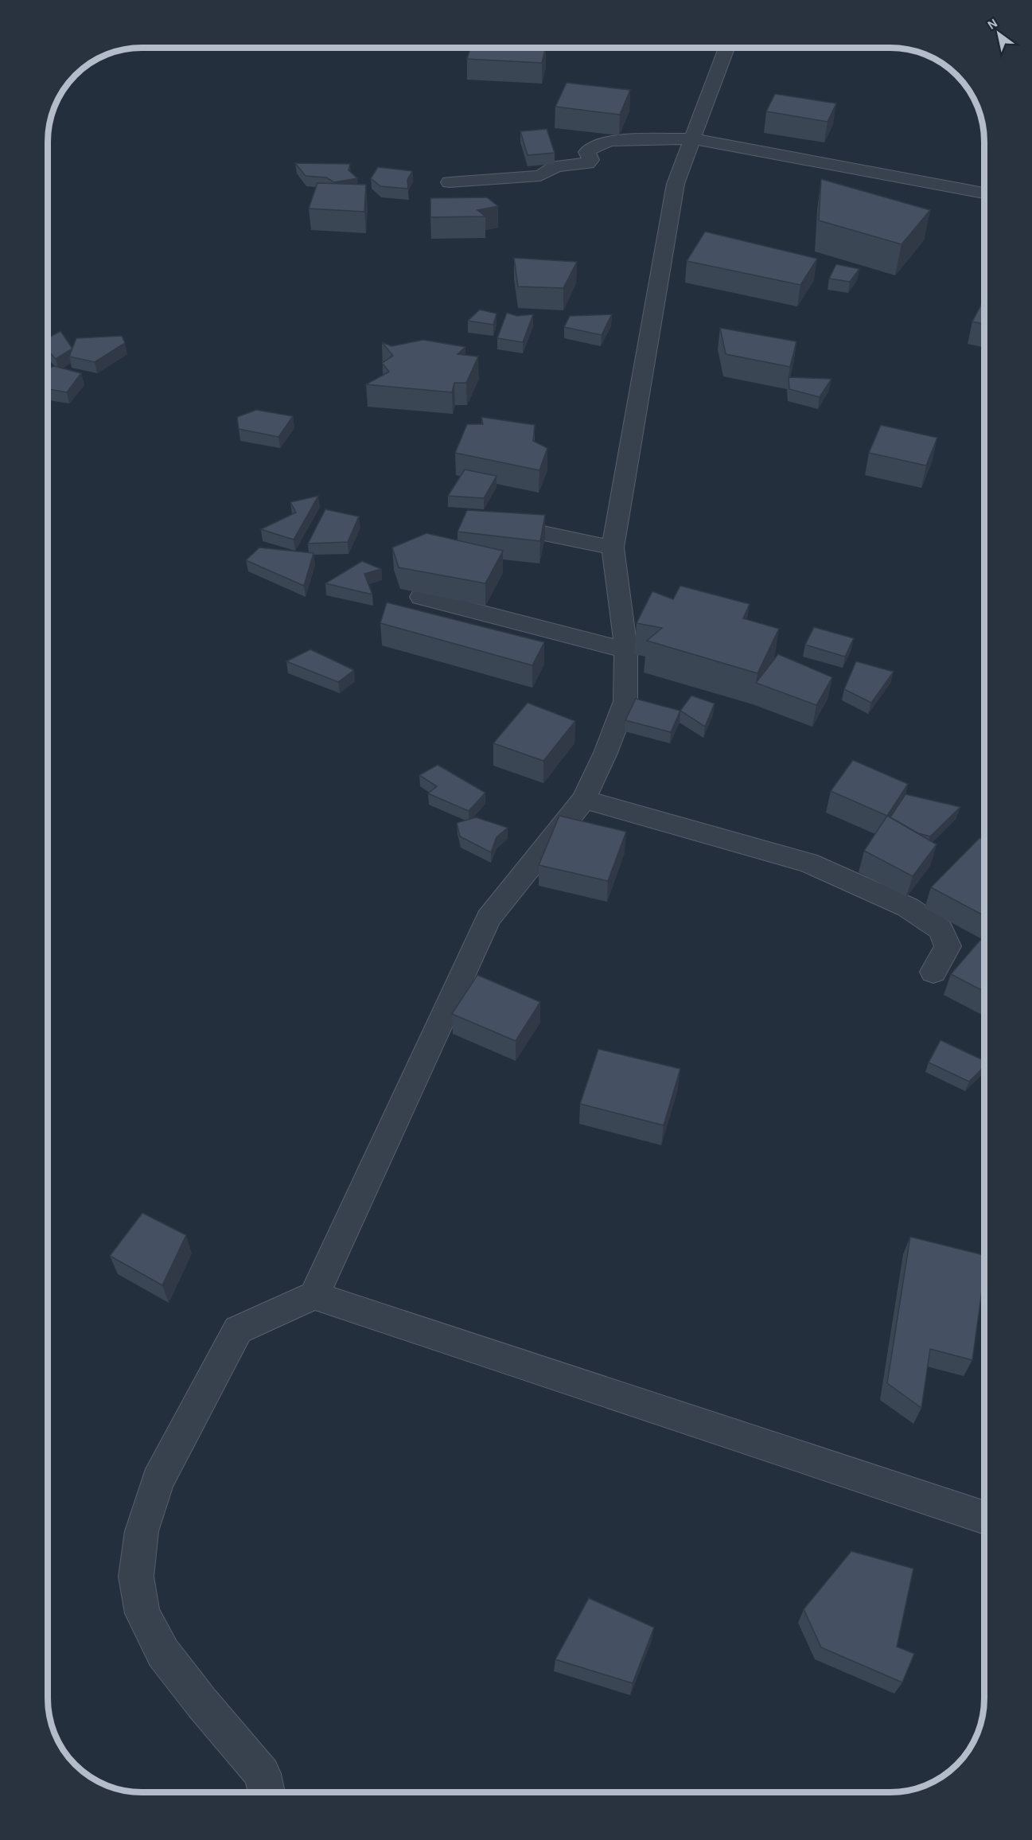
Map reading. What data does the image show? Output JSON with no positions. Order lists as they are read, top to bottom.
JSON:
{
  "north": "top left"
}
